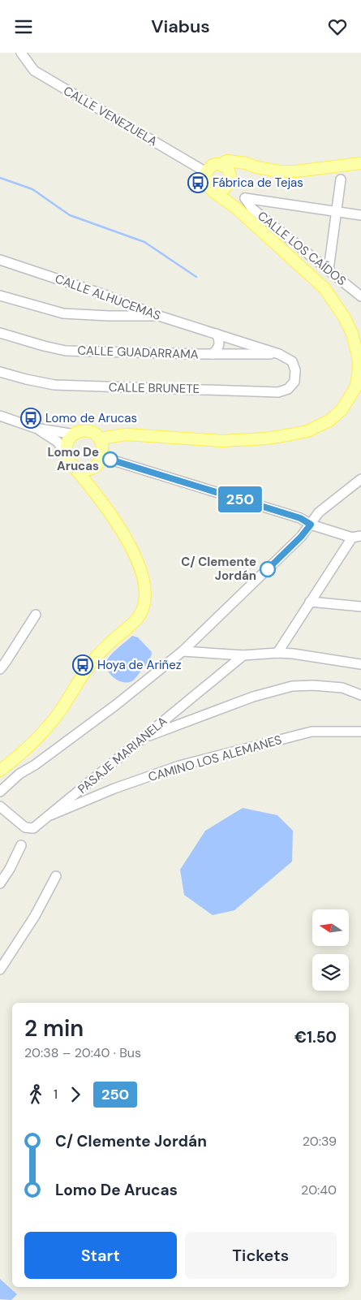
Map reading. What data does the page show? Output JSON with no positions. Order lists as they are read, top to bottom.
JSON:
{
  "streets": {
    "street": [
      "CALLE VENEZUELA",
      "CALLE LOS CAÍDOS",
      "CALLE ALHUCEMAS",
      "CALLE GUADARRAMA",
      "CALLE BRUNETE",
      "PASAJE MARIANELA",
      "CAMINO LOS ALEMANES"
    ]
  },
  "crossings": [
    ["CALLE ALHUCEMAS", "CALLE GUADARRAMA"],
    ["CALLE ALHUCEMAS", "CALLE BRUNETE"],
    ["PASAJE MARIANELA", "CAMINO LOS ALEMANES"]
  ],
  "places": {
    "bus stop": ["Fábrica de Tejas", "Lomo de Arucas", "Hoya de Ariñez"],
    "other": ["Lomo De Arucas", "C/ Clemente Jordán"]
  },
  "lines": ["bus line 250"],
  "north": "left",
  "page": {
    "header": "Viabus",
    "on_map": "250",
    "heading": ["2 min", "20:38 – 20:40 · Bus", "€1.50"],
    "legs": ["1", "250"],
    "list": [
      {
        "name": "C/ Clemente Jordán",
        "value": "20:39"
      },
      {
        "name": "Lomo De Arucas",
        "value": "20:40"
      }
    ],
    "buttons": ["Start", "Tickets"]
  }
}
